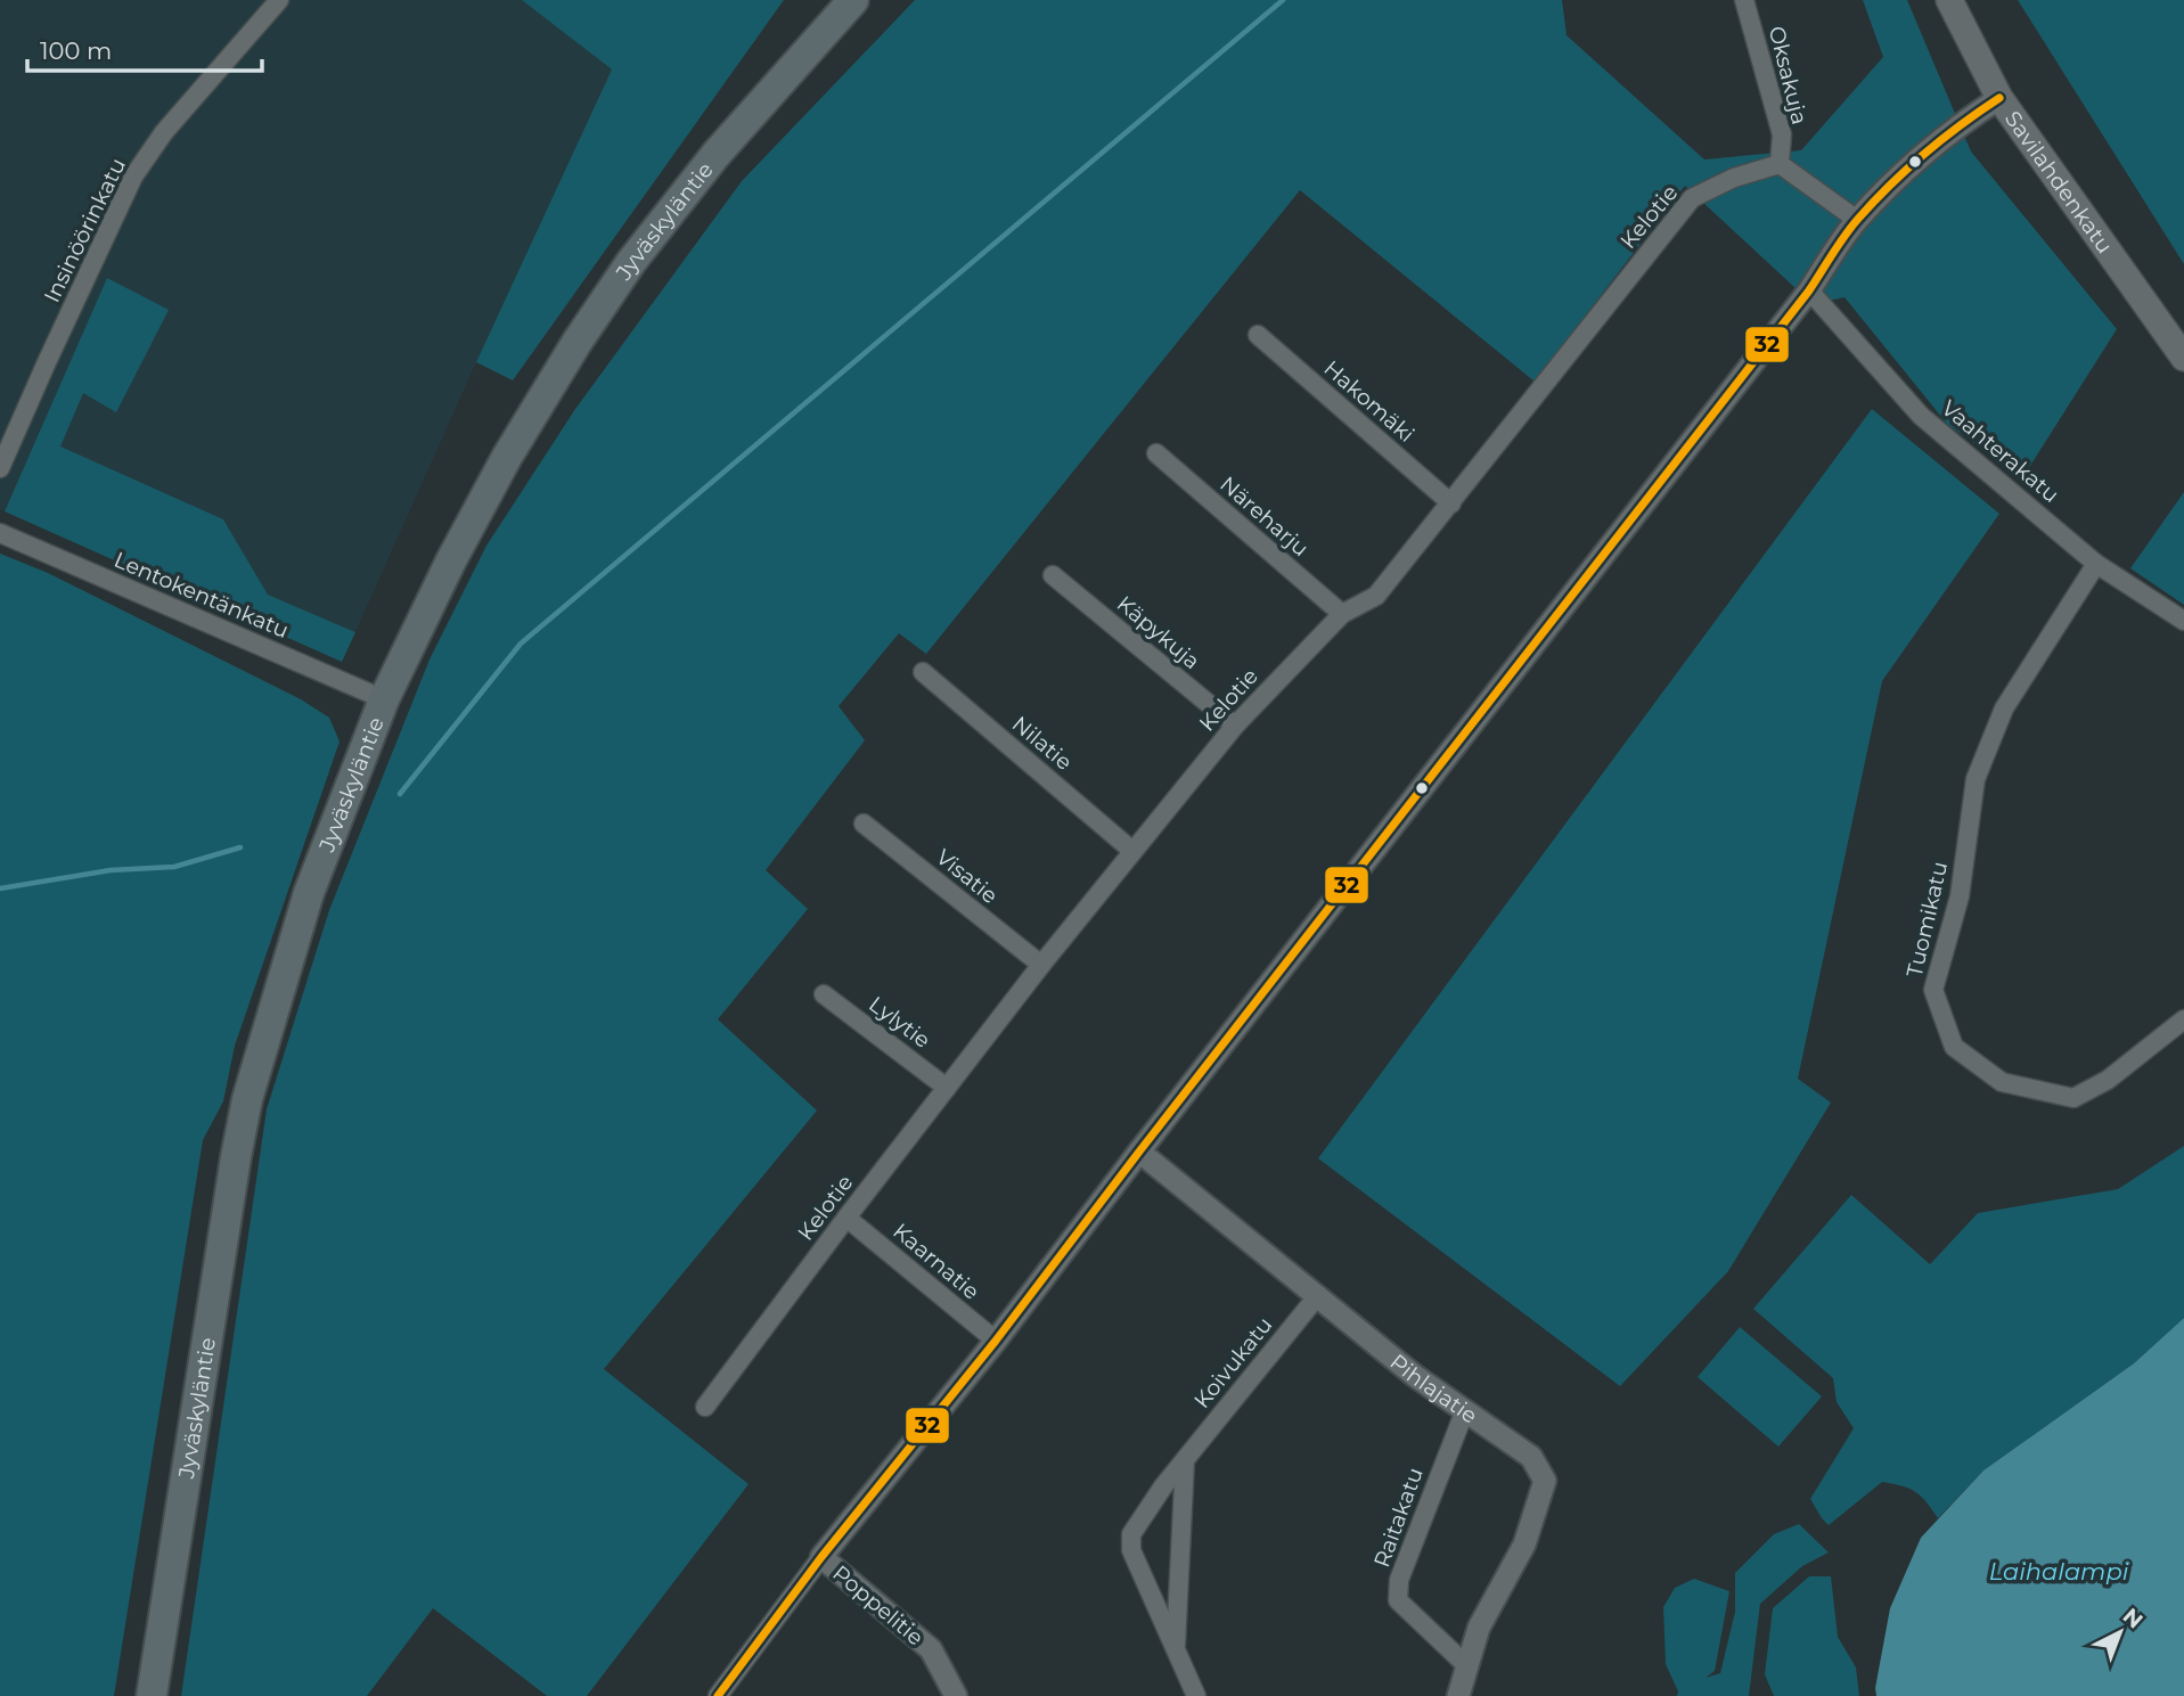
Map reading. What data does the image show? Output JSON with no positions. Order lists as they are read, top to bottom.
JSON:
{
  "streets": {
    "highway": ["Jyväskyläntie"],
    "main road": ["Savilahdenkatu"],
    "street": [
      "Oksakuja",
      "Kelotie",
      "Insinöörinkatu",
      "Hakomäki",
      "Vaahterakatu",
      "Näreharju",
      "Lentokentänkatu",
      "Käpykuja",
      "Nilatie",
      "Visatie",
      "Tuomikatu",
      "Lylytie",
      "Kaarnatie",
      "Koivukatu",
      "Pihlajatie",
      "Raitakatu",
      "Poppelitie"
    ]
  },
  "crossings": [
    ["Oksakuja", "Kelotie"],
    ["Kelotie", "Hakomäki"],
    ["Kelotie", "Näreharju"],
    ["Kelotie", "Käpykuja"],
    ["Kelotie", "Nilatie"],
    ["Kelotie", "Visatie"],
    ["Kelotie", "Lylytie"],
    ["Kelotie", "Kaarnatie"],
    ["Jyväskyläntie", "Lentokentänkatu"],
    ["Vaahterakatu", "Tuomikatu"],
    ["Koivukatu", "Pihlajatie"],
    ["Pihlajatie", "Raitakatu"]
  ],
  "water": ["Laihalampi"],
  "lines": ["transit line 32"],
  "scale_bar": "100 m",
  "north": "top right"
}
